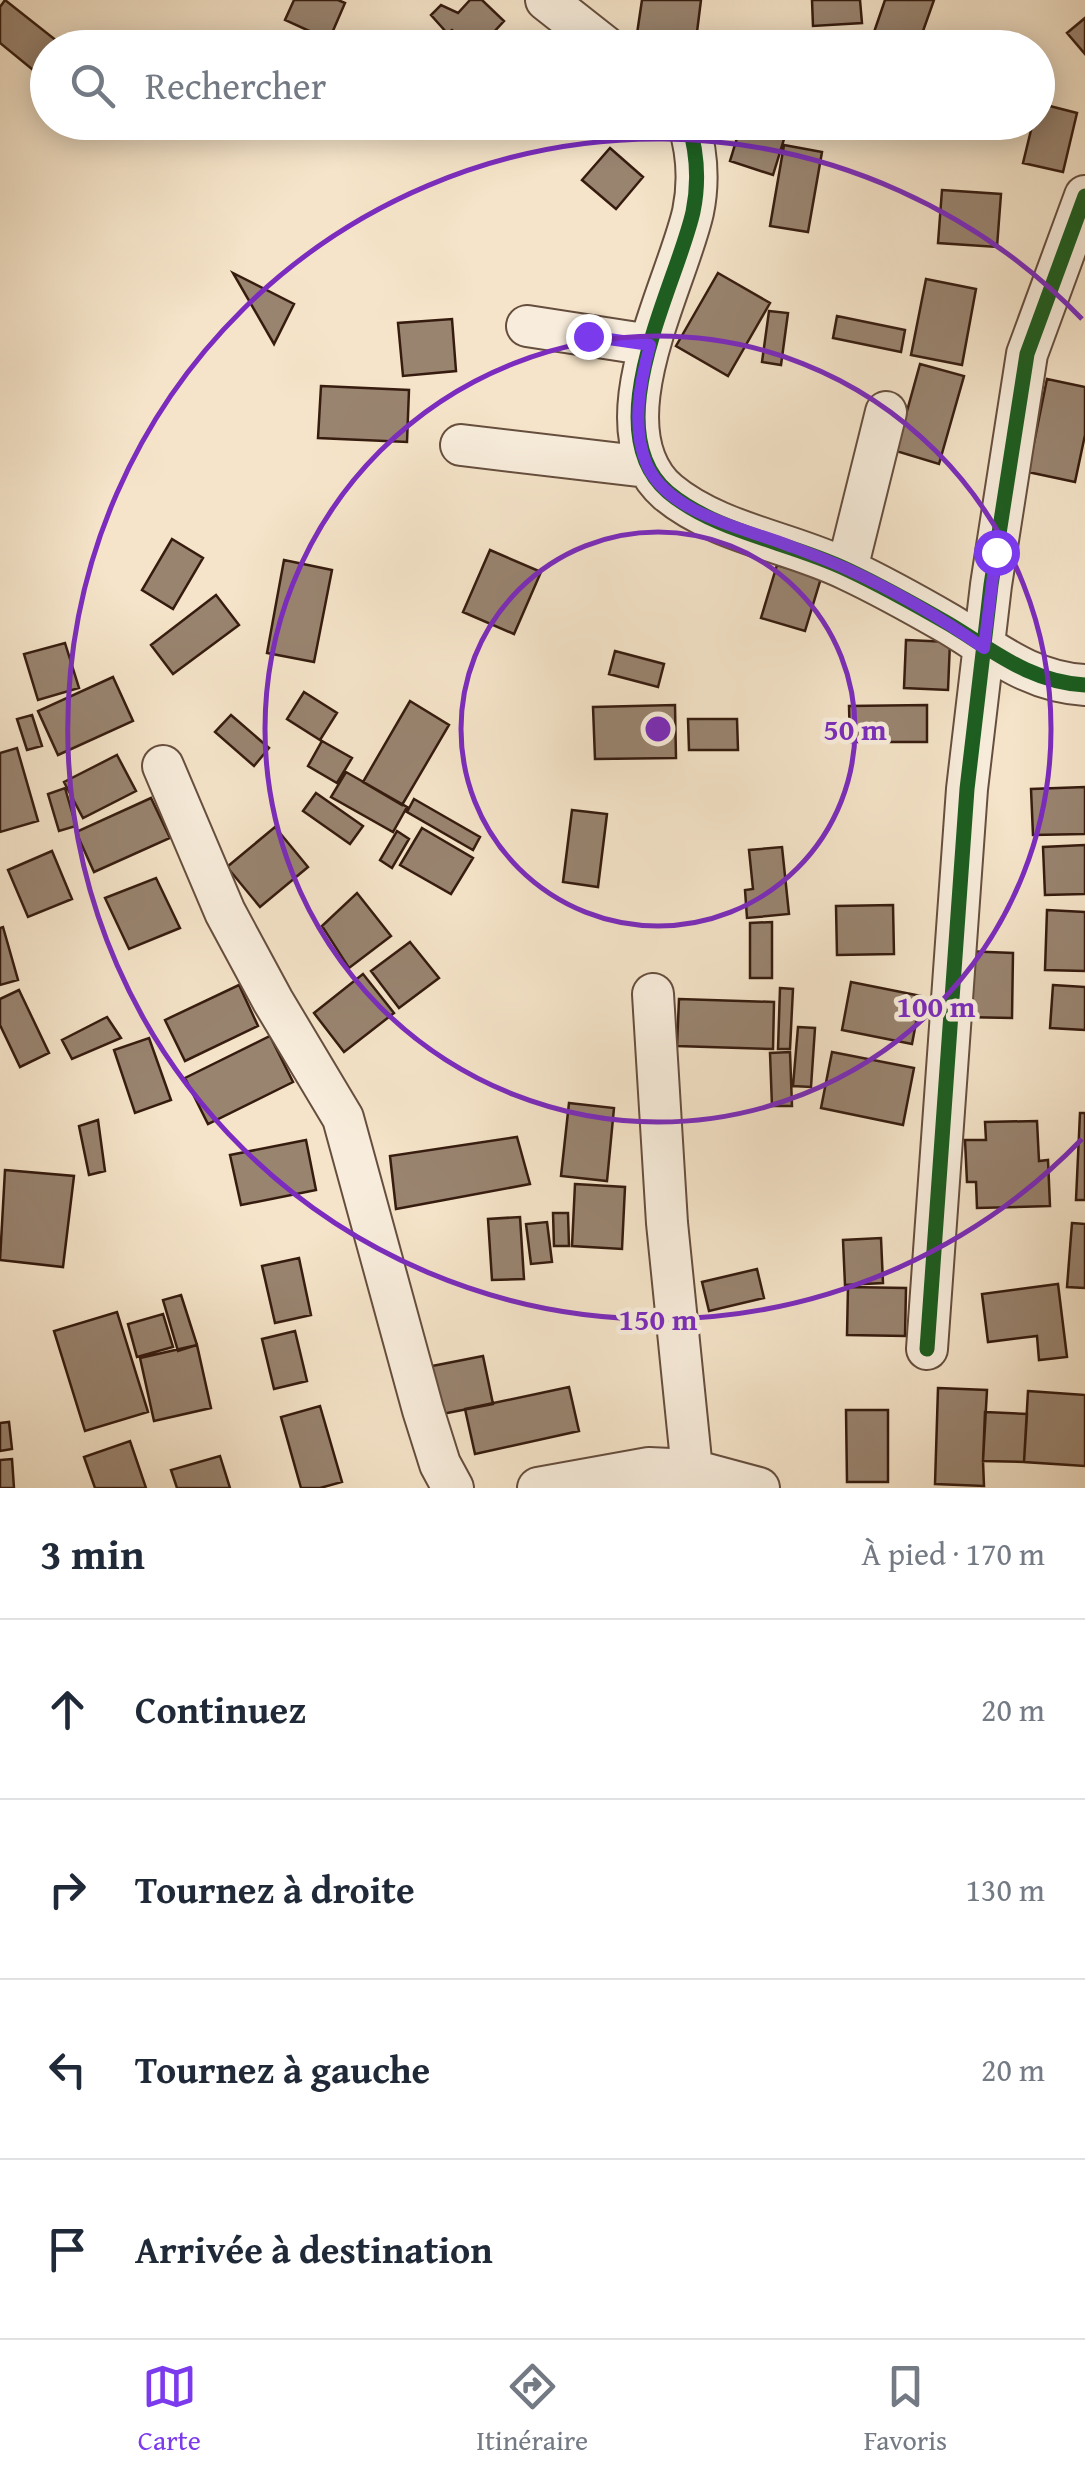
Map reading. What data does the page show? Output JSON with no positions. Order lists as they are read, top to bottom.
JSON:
{
  "page": {
    "search": "Rechercher",
    "heading": ["3 min", "À pied · 170 m"],
    "list": [
      ["Continuez", "20 m"],
      ["Tournez à droite", "130 m"],
      ["Tournez à gauche", "20 m"],
      "Arrivée à destination"
    ],
    "nav": ["Carte", "Itinéraire", "Favoris"]
  },
  "rings": ["50 m", "100 m", "150 m"]
}
